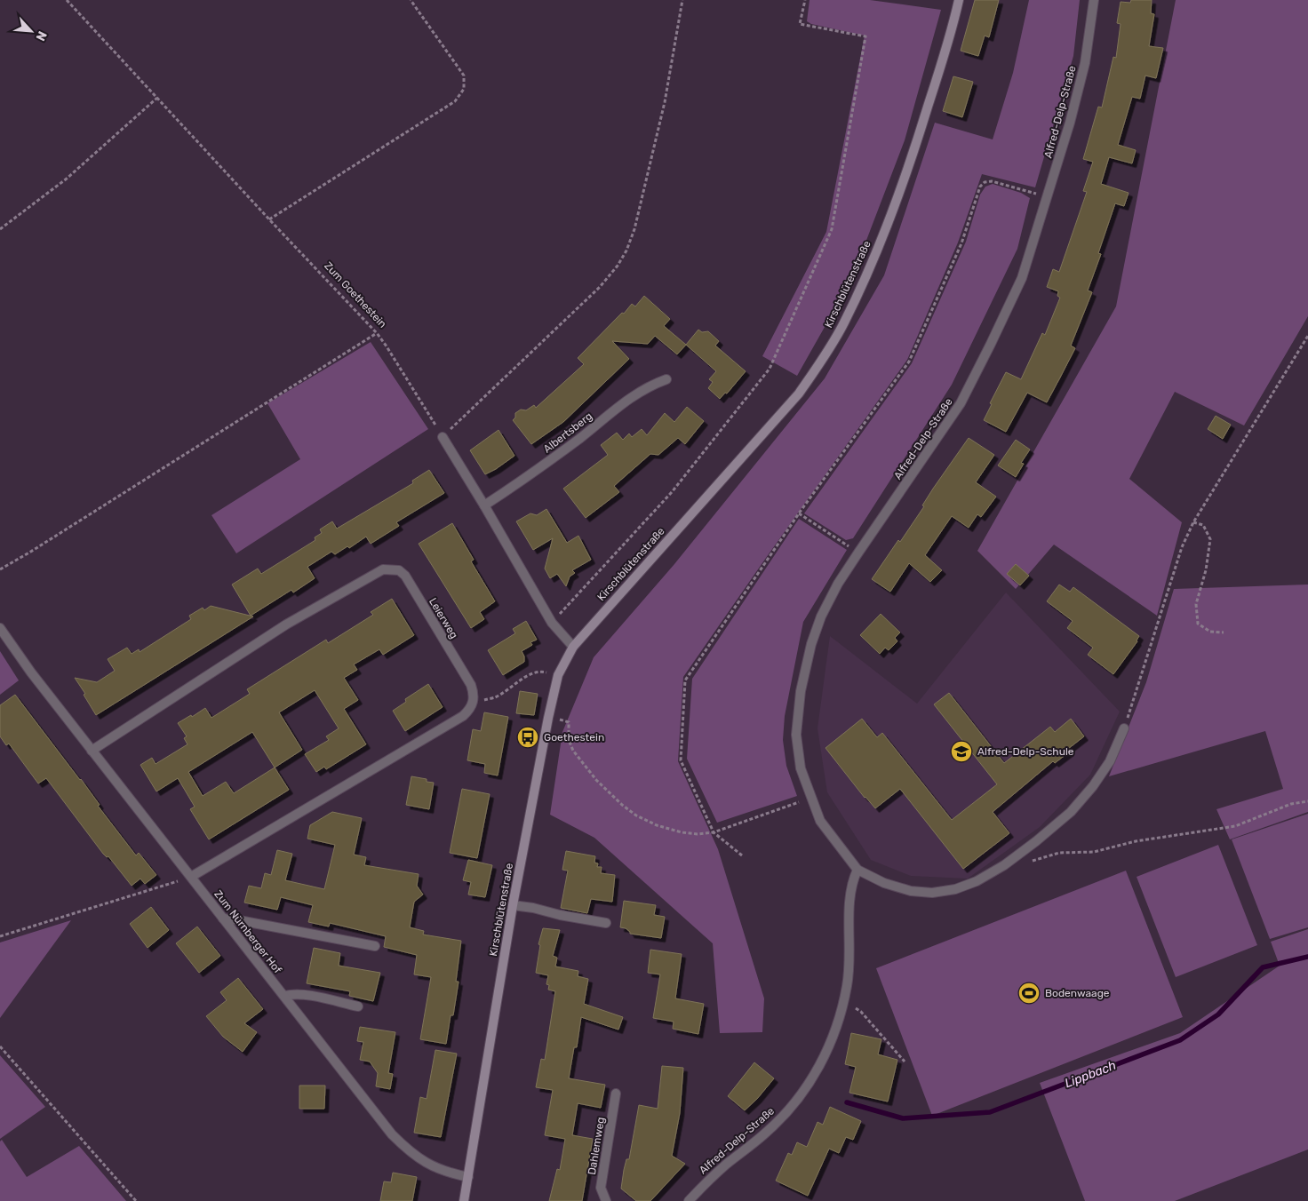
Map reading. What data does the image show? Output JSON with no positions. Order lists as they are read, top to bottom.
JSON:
{
  "streets": {
    "main road": ["Kirschblütenstraße"],
    "street": [
      "Alfred-Delp-Straße",
      "Albertsberg",
      "Leierweg",
      "Zum Nürnberger Hof",
      "Dahlemweg"
    ],
    "path": ["Zum Goethestein"]
  },
  "crossings": [
    ["Kirschblütenstraße", "Zum Nürnberger Hof"],
    ["Leierweg", "Zum Nürnberger Hof"]
  ],
  "water": ["Lippbach"],
  "places": {
    "bus stop": ["Goethestein"],
    "school or university": ["Alfred-Delp-Schule"],
    "sports": ["Bodenwaage"]
  },
  "north": "bottom right"
}
